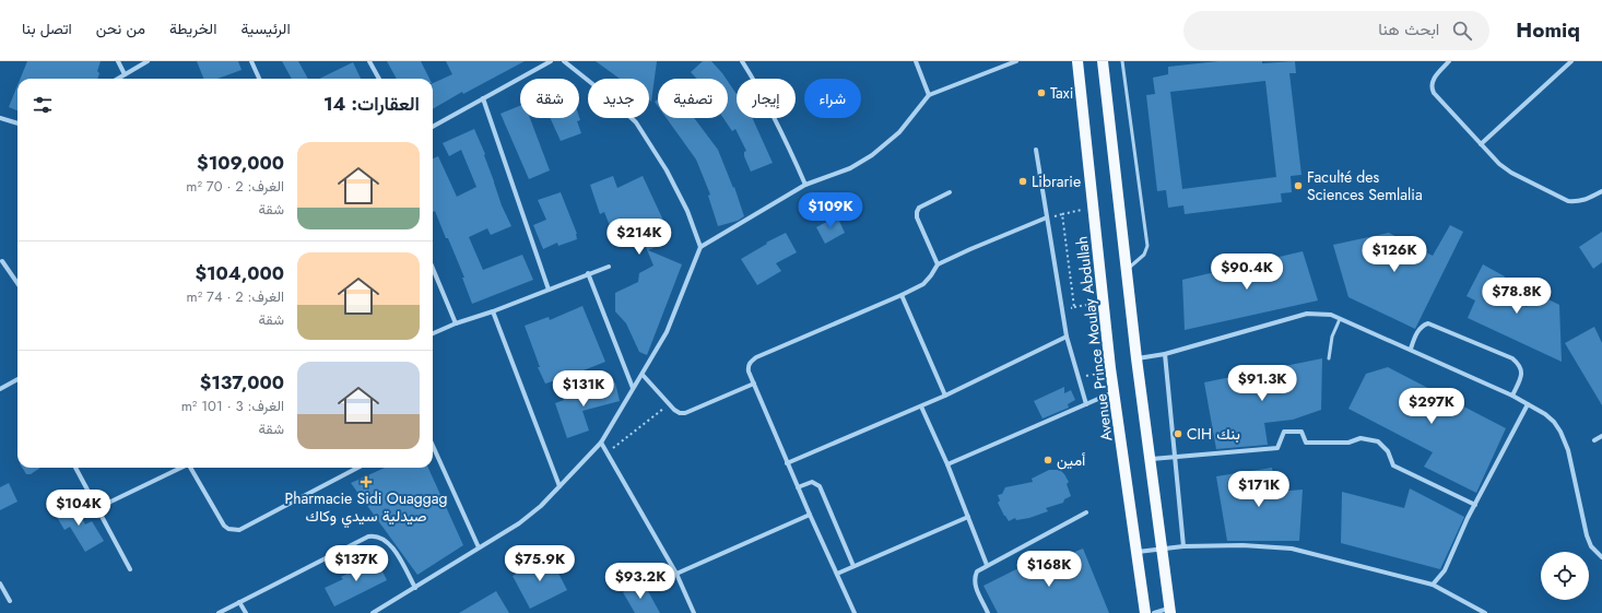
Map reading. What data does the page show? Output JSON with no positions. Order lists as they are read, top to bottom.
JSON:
{
  "streets": {
    "main road": ["Avenue Prince Moulay Abdullah"]
  },
  "places": {
    "other": [
      "Taxi",
      "Librarie",
      "Faculté des Sciences Semlalia",
      "CIH بنك",
      "أمين"
    ],
    "health": ["Pharmacie Sidi Ouaggag صيدلية سيدي وكاك"]
  },
  "page": {
    "header": "Homiq",
    "search": "ابحث هنا",
    "nav": [
      "الرئيسية",
      "الخريطة",
      "من نحن",
      "اتصل بنا"
    ],
    "chip": [
      "شراء",
      "إيجار",
      "تصفية",
      "جديد",
      "شقة"
    ],
    "heading": "العقارات: 14",
    "list": [
      {
        "name": "$109,000",
        "note": "الغرف: 2 · 70 m² · شقة"
      },
      {
        "name": "$104,000",
        "note": "الغرف: 2 · 74 m² · شقة"
      },
      {
        "name": "$137,000",
        "note": "الغرف: 3 · 101 m² · شقة"
      }
    ],
    "price": [
      "$109K",
      "$214K",
      "$126K",
      "$90.4K",
      "$78.8K",
      "$91.3K",
      "$131K",
      "$297K",
      "$171K",
      "$104K",
      "$137K",
      "$75.9K",
      "$168K",
      "$93.2K"
    ]
  }
}
